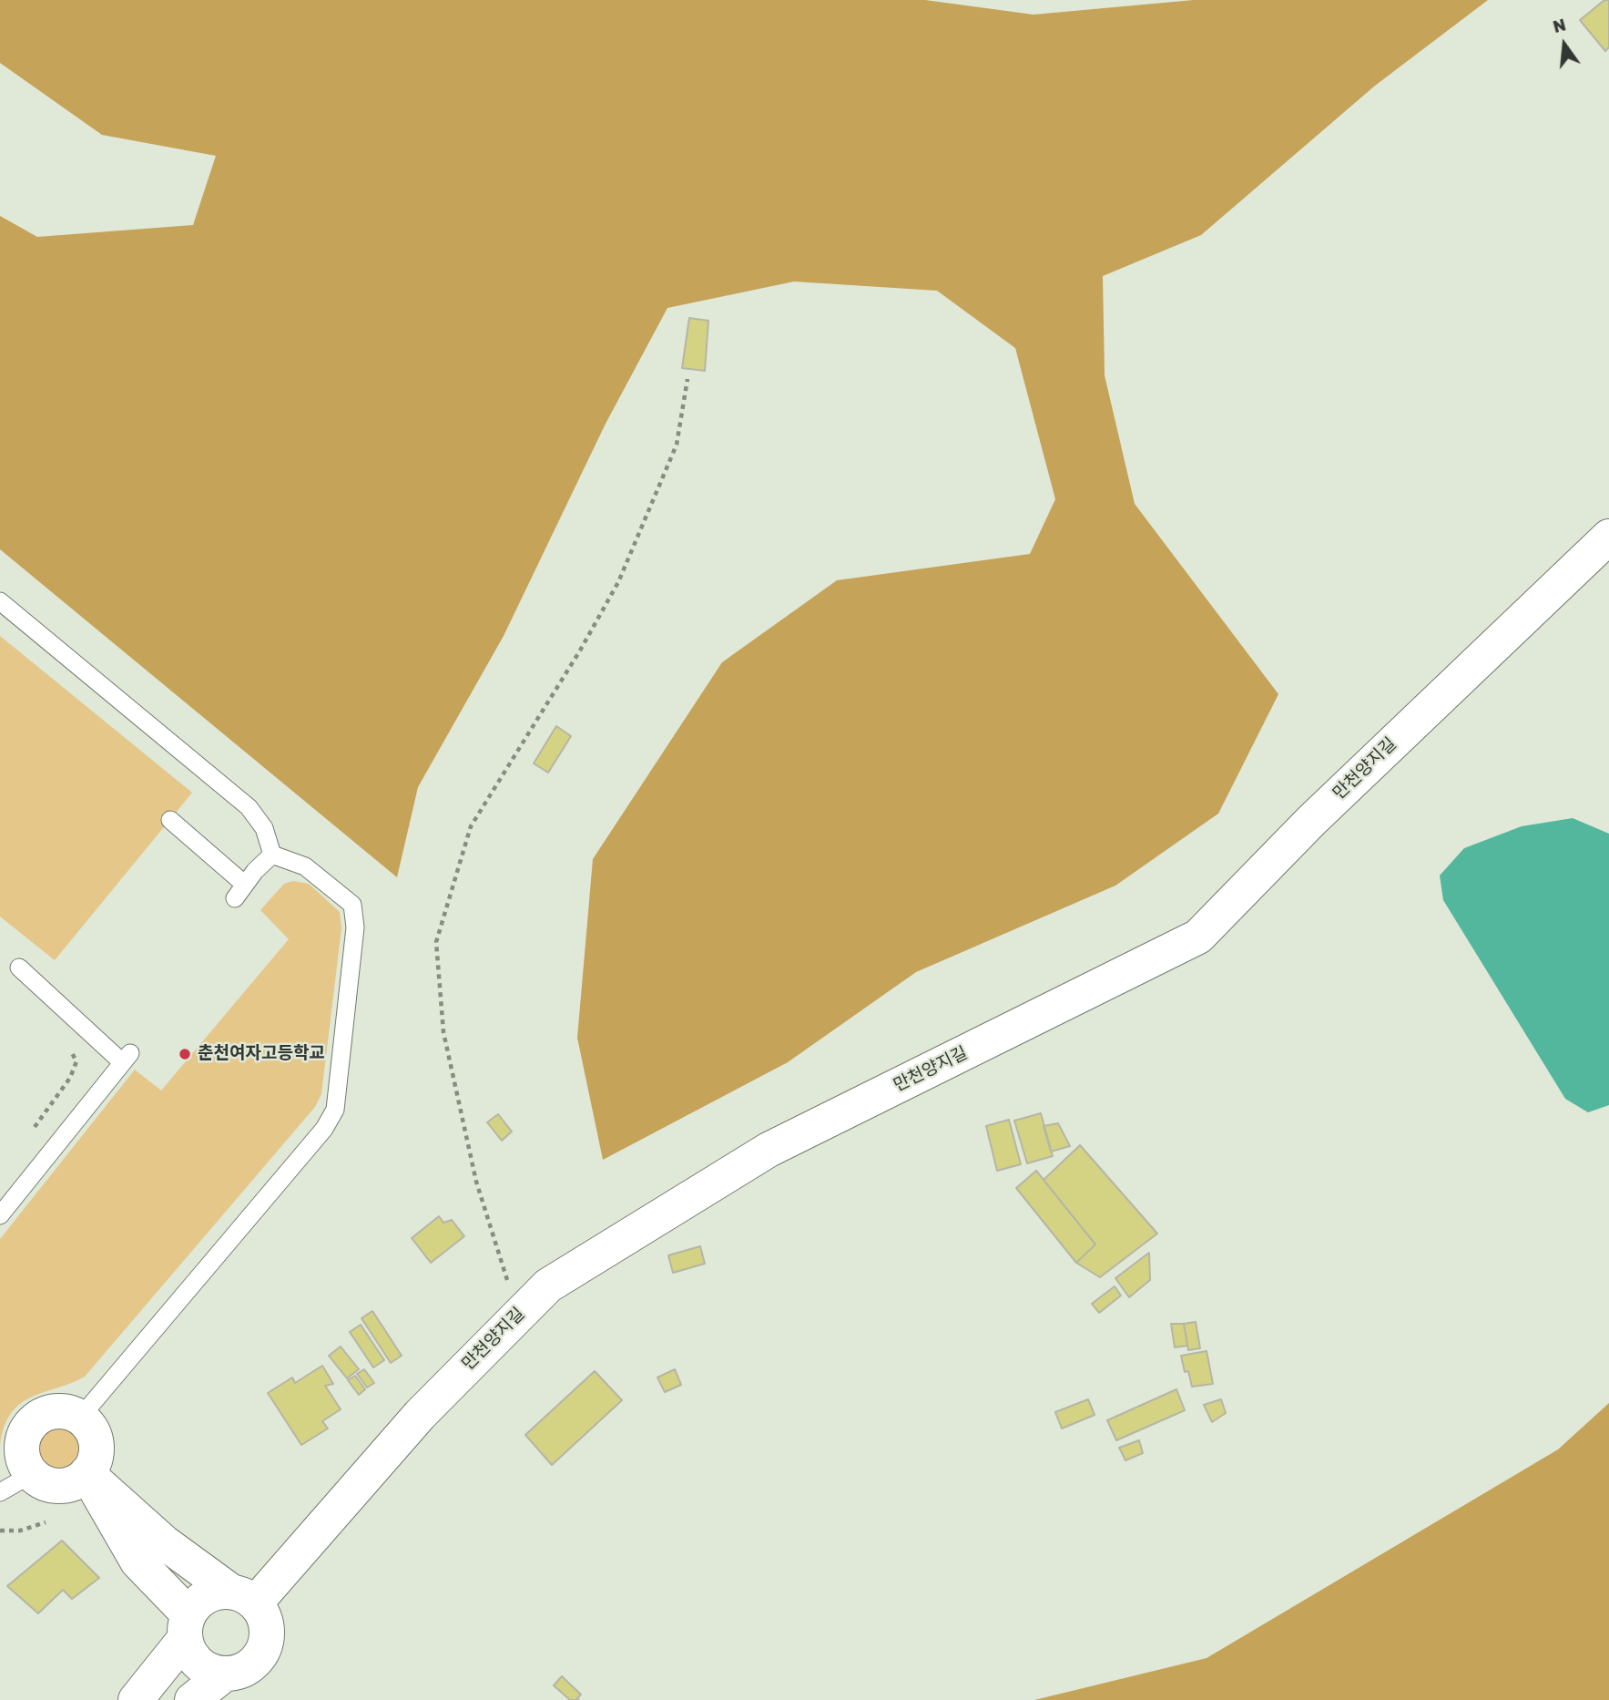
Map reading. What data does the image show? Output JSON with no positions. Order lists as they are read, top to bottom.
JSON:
{
  "streets": {
    "street": ["만천양지길"]
  },
  "places": ["춘천여자고등학교"],
  "north": "top"
}
